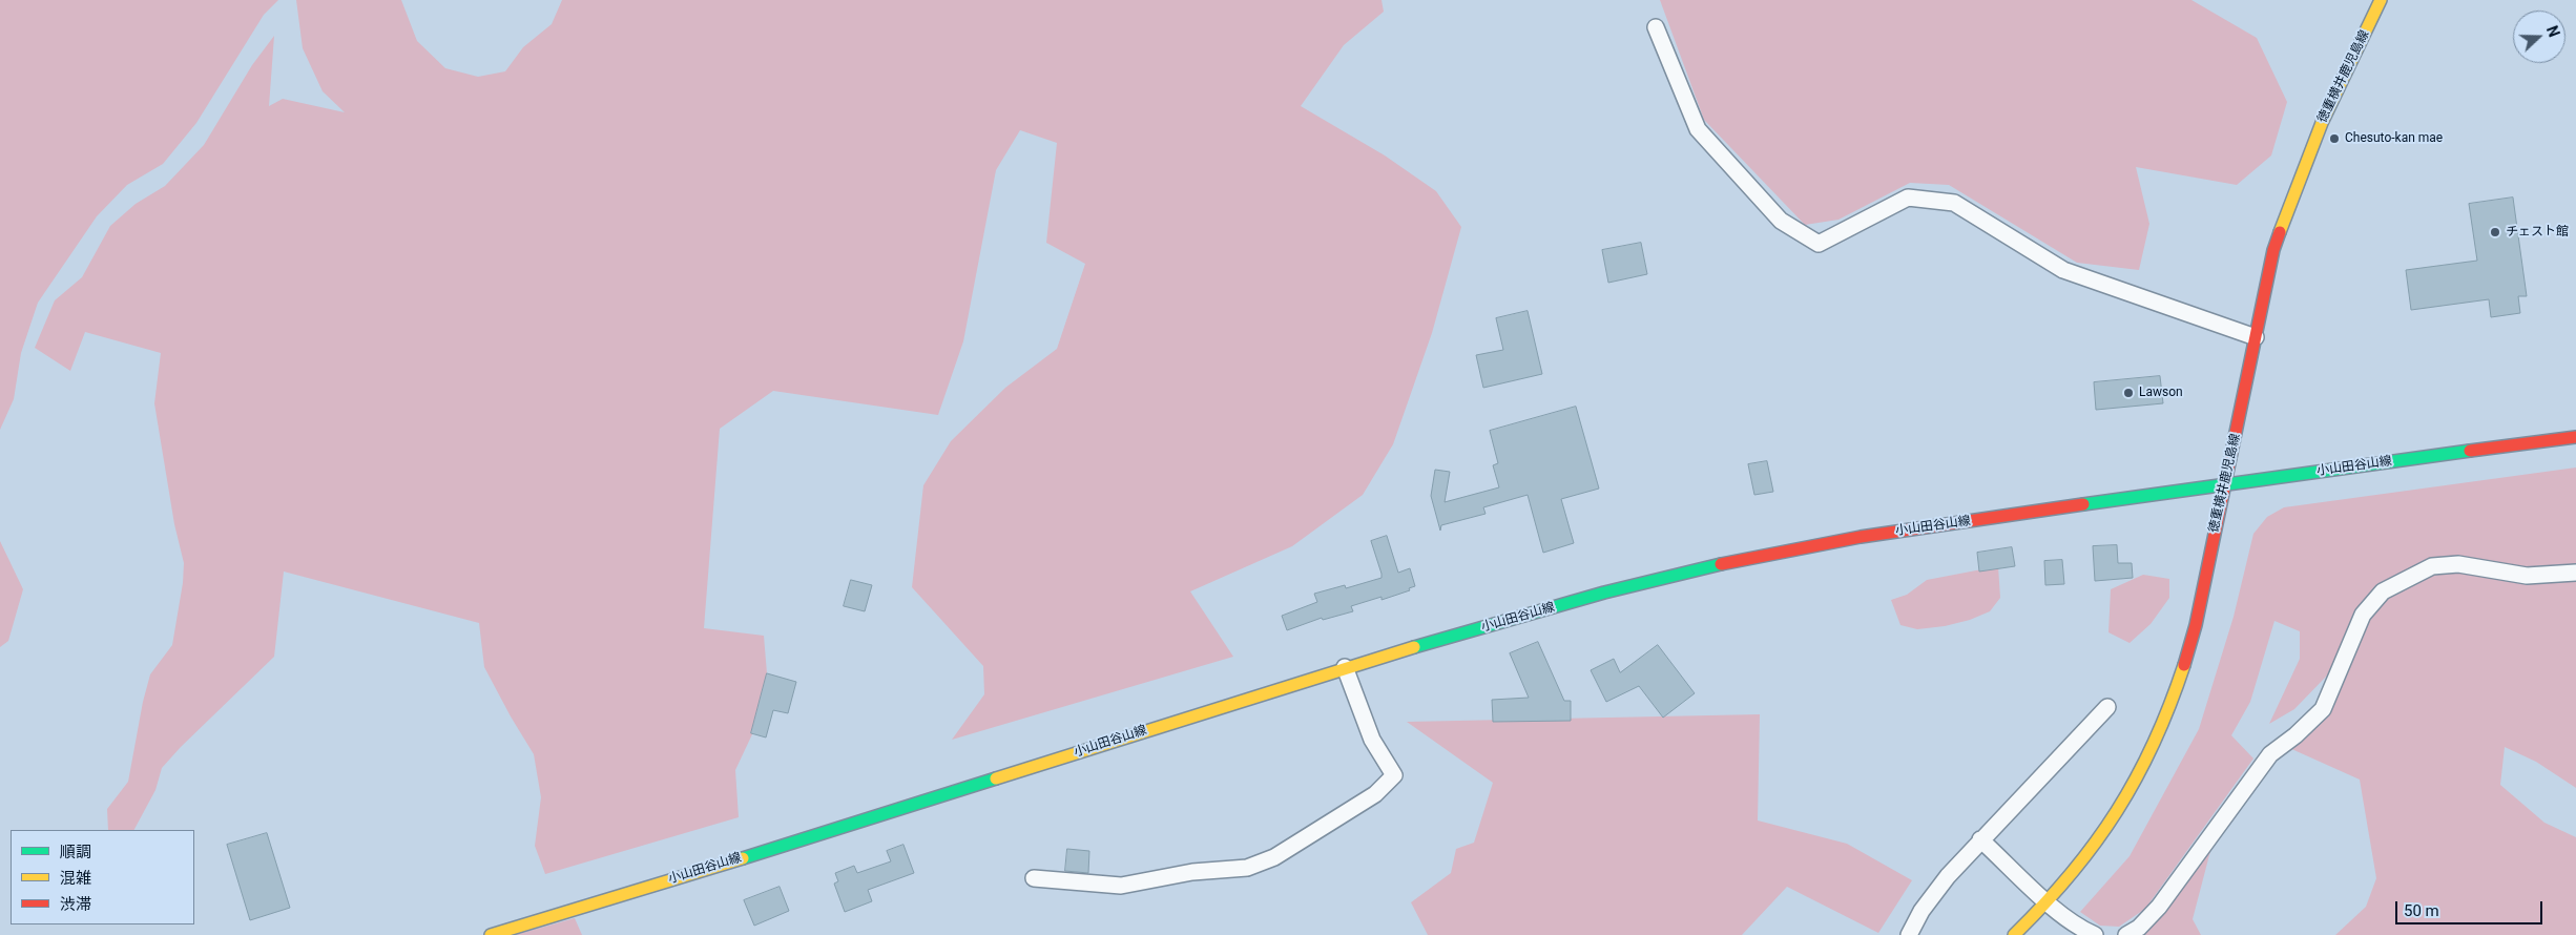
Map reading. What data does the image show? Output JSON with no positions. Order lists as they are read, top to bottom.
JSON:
{
  "streets": {
    "main road": ["徳重横井鹿児島線", "小山田谷山線"]
  },
  "crossings": [
    ["徳重横井鹿児島線", "小山田谷山線"]
  ],
  "places": ["Chesuto-kan mae", "チェスト館", "Lawson"],
  "legend": ["順調", "混雑", "渋滞"],
  "scale_bar": "50 m",
  "north": "right"
}
